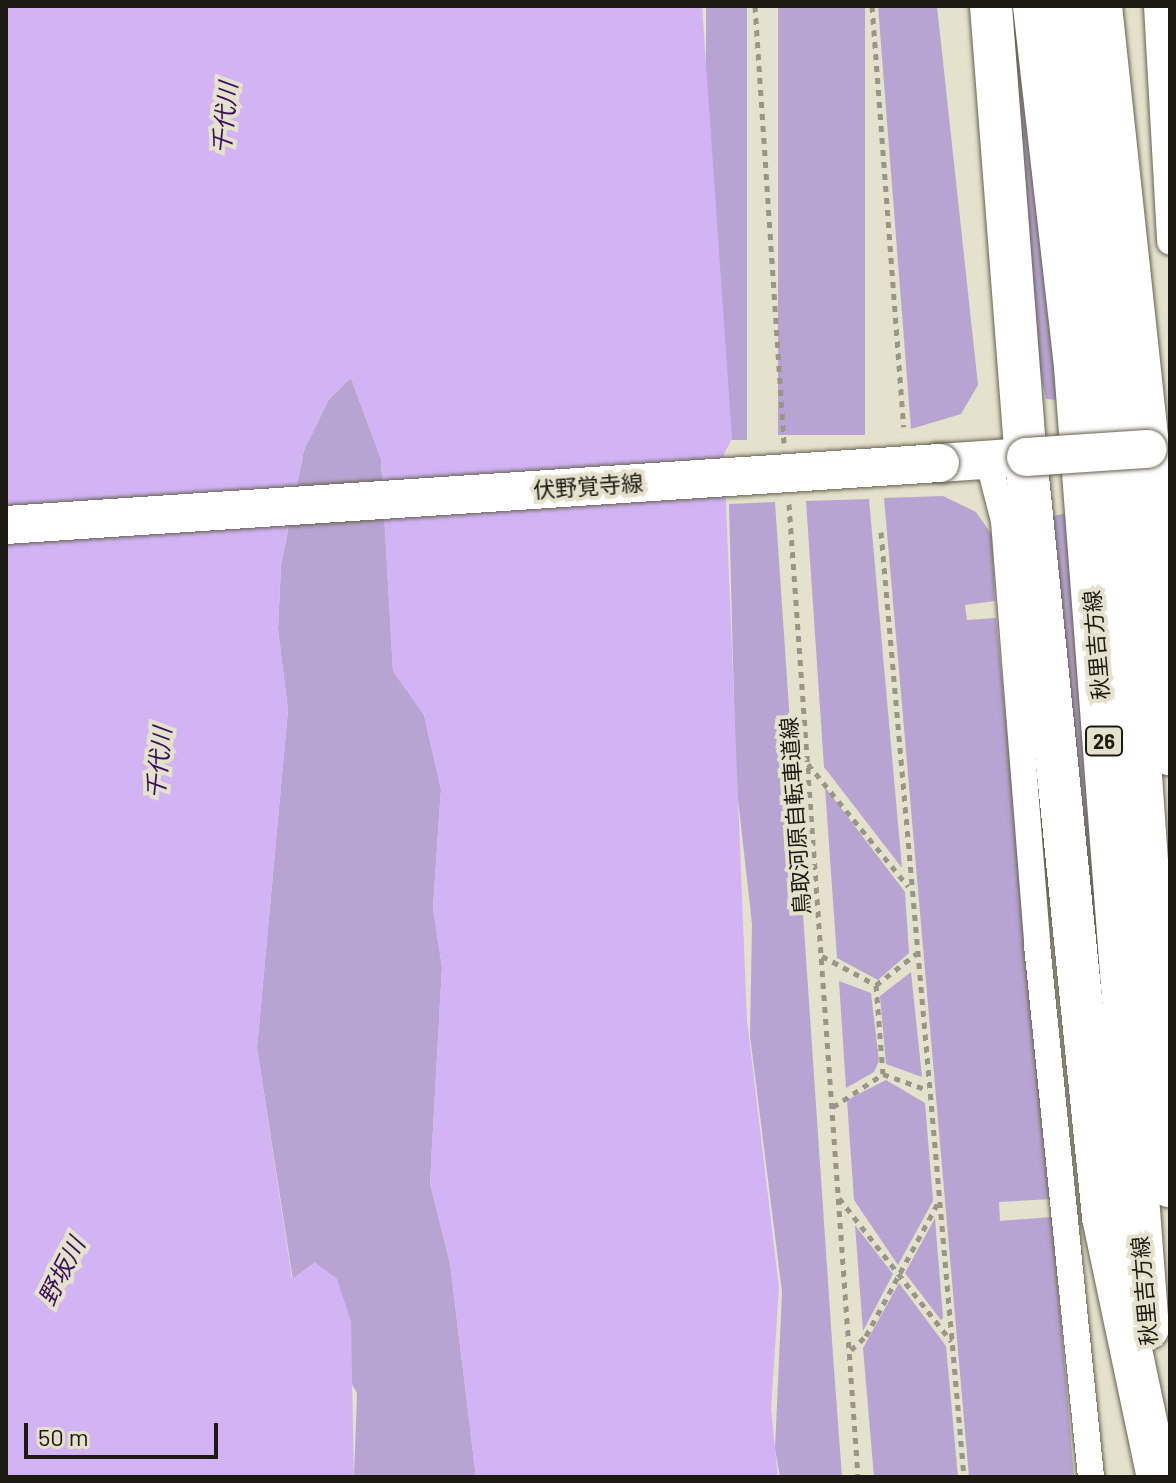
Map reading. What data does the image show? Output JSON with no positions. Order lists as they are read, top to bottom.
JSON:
{
  "streets": {
    "main road": ["伏野覚寺線", "秋里吉方線", "26"],
    "path": ["鳥取河原自転車道線"]
  },
  "water": ["千代川", "野坂川"],
  "scale_bar": "50 m"
}
